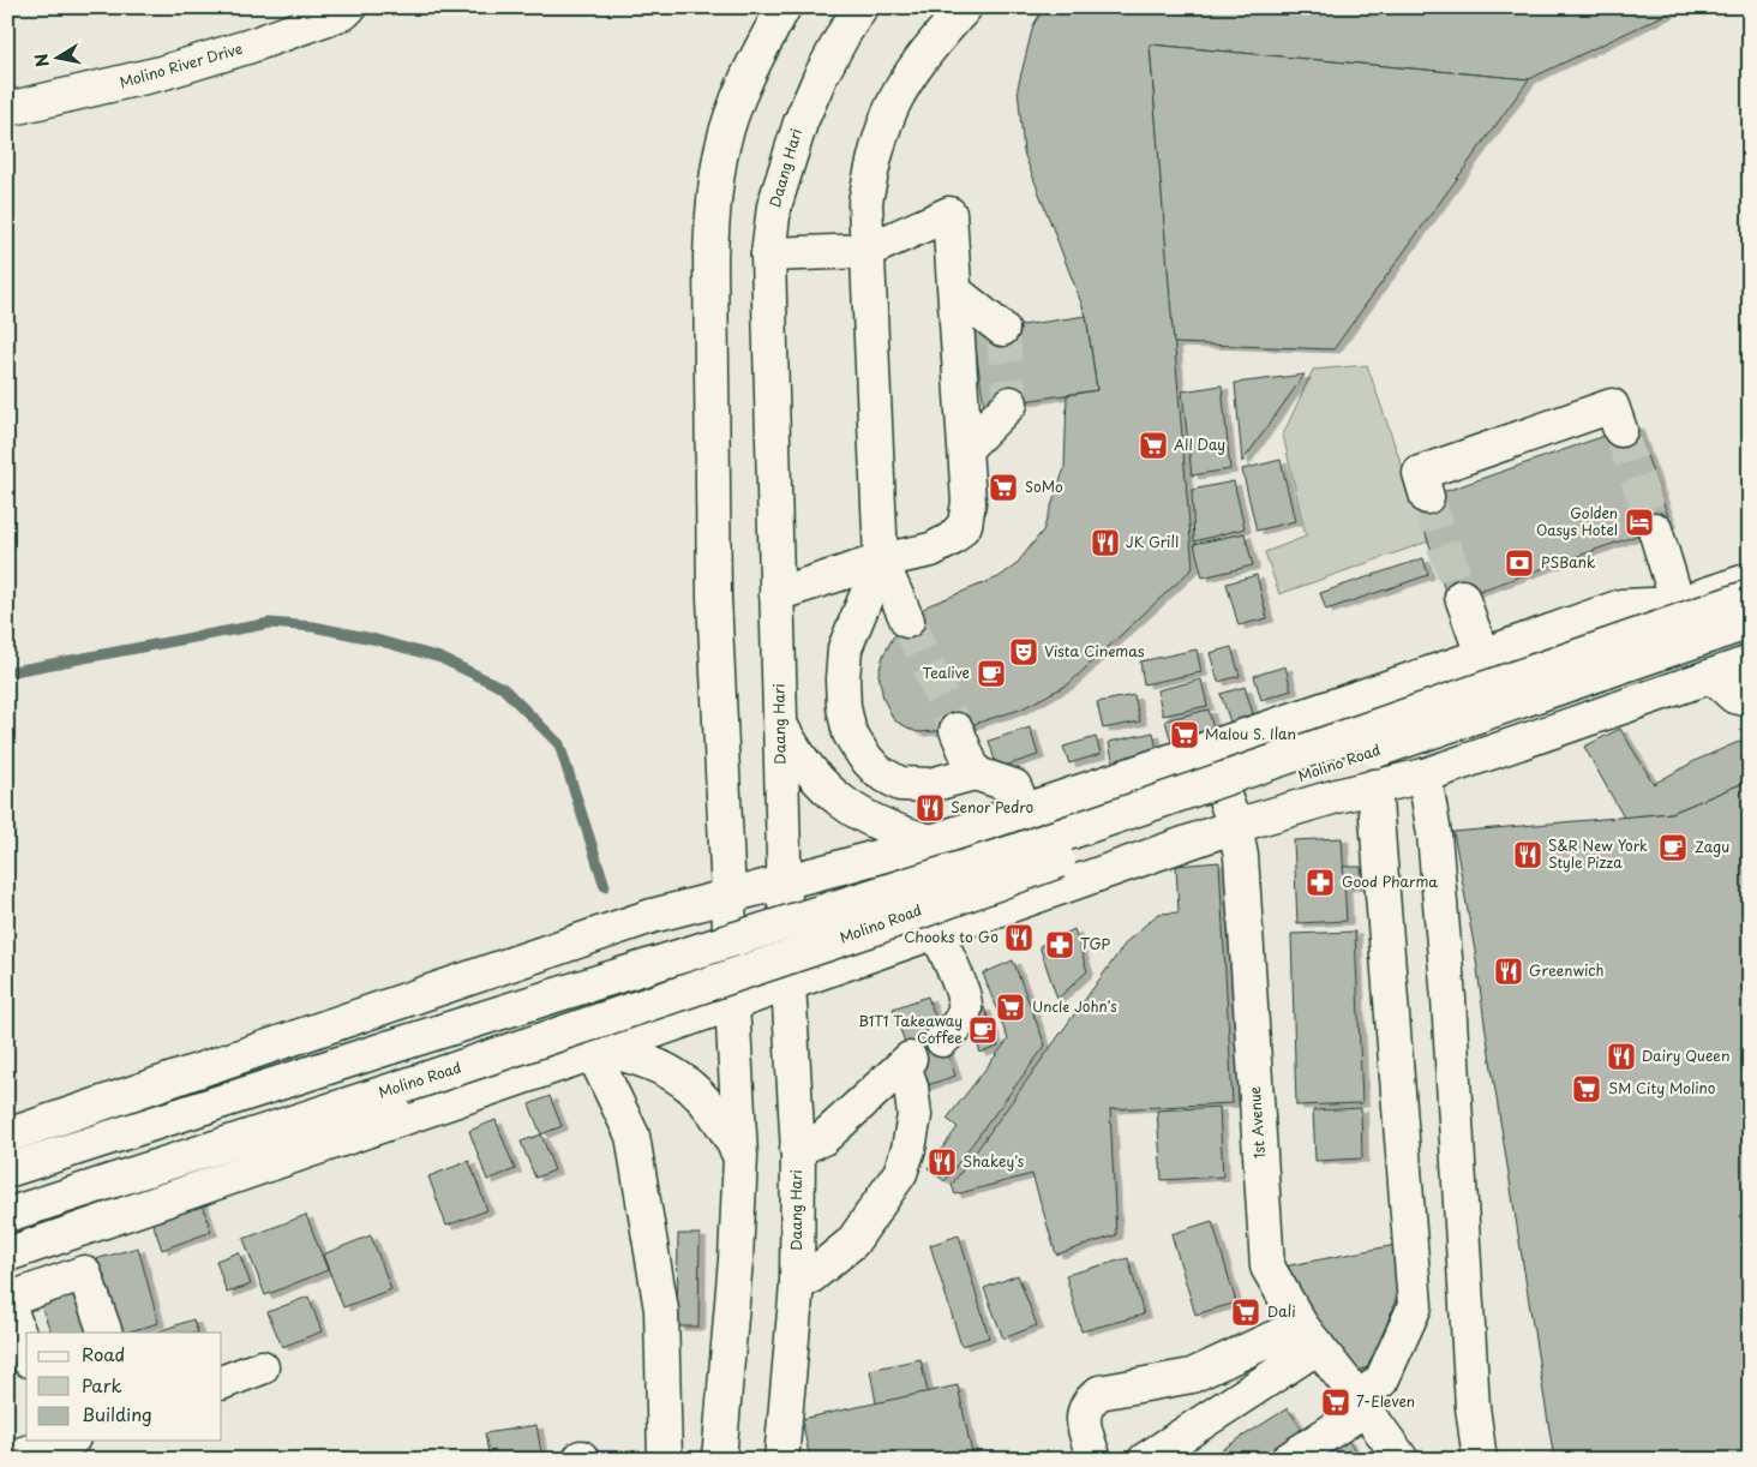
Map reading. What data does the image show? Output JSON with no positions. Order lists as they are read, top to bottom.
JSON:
{
  "streets": {
    "main road": [
      "Molino River Drive",
      "Daang Hari",
      "Molino Road",
      "1st Avenue"
    ]
  },
  "crossings": [
    ["Daang Hari", "Molino Road"],
    ["Molino Road", "1st Avenue"]
  ],
  "places": {
    "supermarket": [
      "All Day",
      "SoMo",
      "Malou S. Ilan",
      "Uncle John's",
      "SM City Molino",
      "Dali",
      "7-Eleven"
    ],
    "hotel": ["Golden Oasys Hotel"],
    "restaurant": [
      "JK Grill",
      "Senor Pedro",
      "S&R New York Style Pizza",
      "Chooks to Go",
      "Greenwich",
      "Dairy Queen",
      "Shakey's"
    ],
    "bank": ["PSBank"],
    "theatre": ["Vista Cinemas"],
    "cafe": ["Tealive", "Zagu", "B1T1 Takeaway Coffee"],
    "pharmacy": ["Good Pharma", "TGP"]
  },
  "legend": ["Road", "Park", "Building"],
  "north": "left"
}
